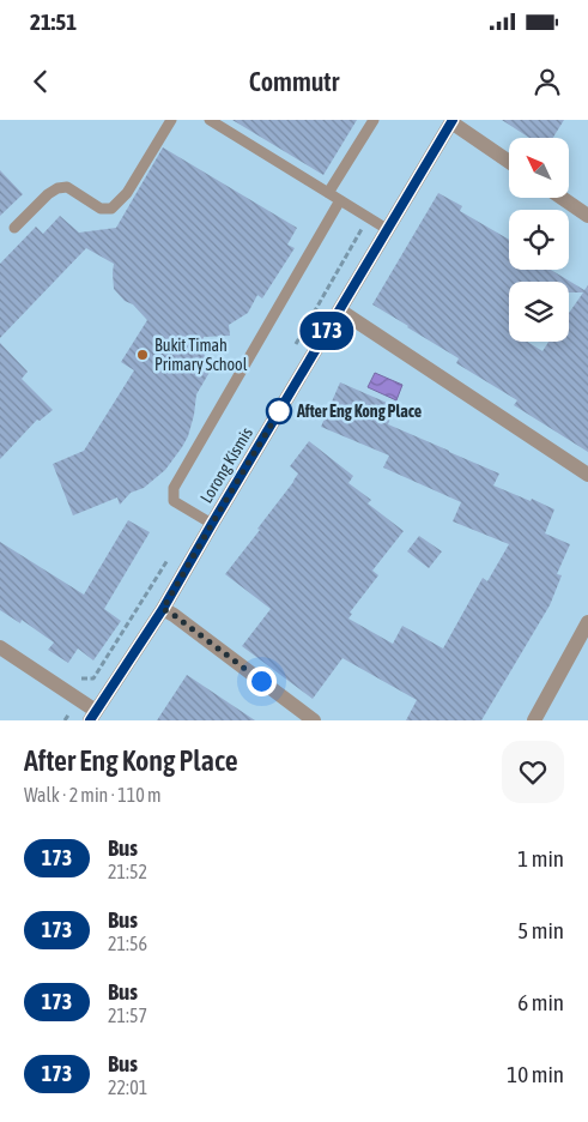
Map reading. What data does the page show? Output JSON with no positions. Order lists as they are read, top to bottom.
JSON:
{
  "streets": {
    "street": ["Lorong Kismis"]
  },
  "places": ["Bukit Timah Primary School", "After Eng Kong Place"],
  "lines": ["bus line 173"],
  "north": "top left",
  "page": {
    "status": "21:51",
    "header": "Commutr",
    "on_map": "173",
    "heading": ["After Eng Kong Place", "Walk · 2 min · 110 m"],
    "list": [
      {
        "mark": "173",
        "name": "Bus",
        "note": "21:52",
        "value": "1 min"
      },
      {
        "mark": "173",
        "name": "Bus",
        "note": "21:56",
        "value": "5 min"
      },
      {
        "mark": "173",
        "name": "Bus",
        "note": "21:57",
        "value": "6 min"
      },
      {
        "mark": "173",
        "name": "Bus",
        "note": "22:01",
        "value": "10 min"
      }
    ]
  }
}
